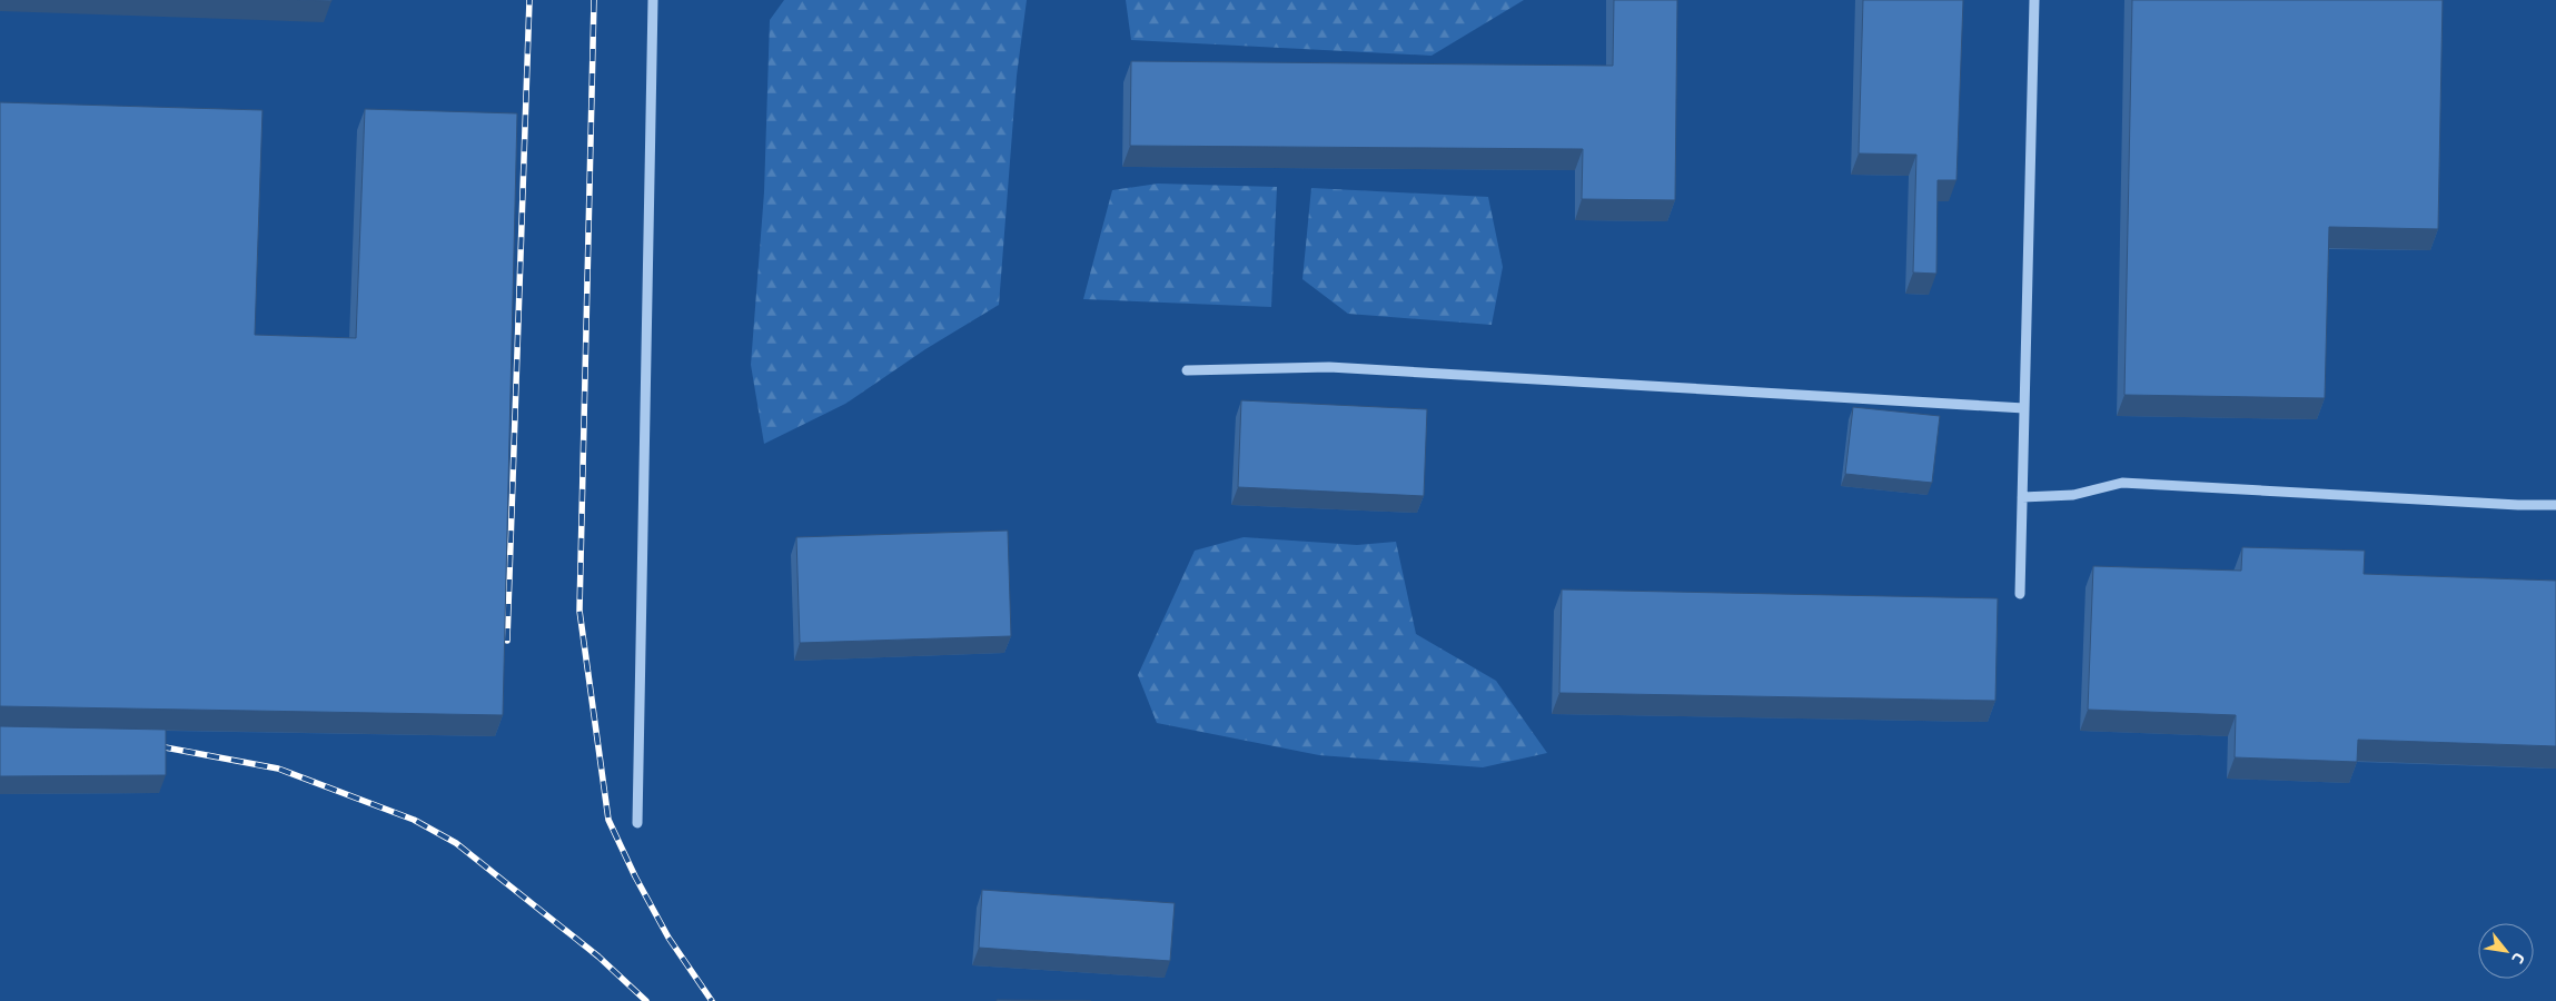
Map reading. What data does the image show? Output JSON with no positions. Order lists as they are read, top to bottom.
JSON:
{
  "north": "bottom right"
}
